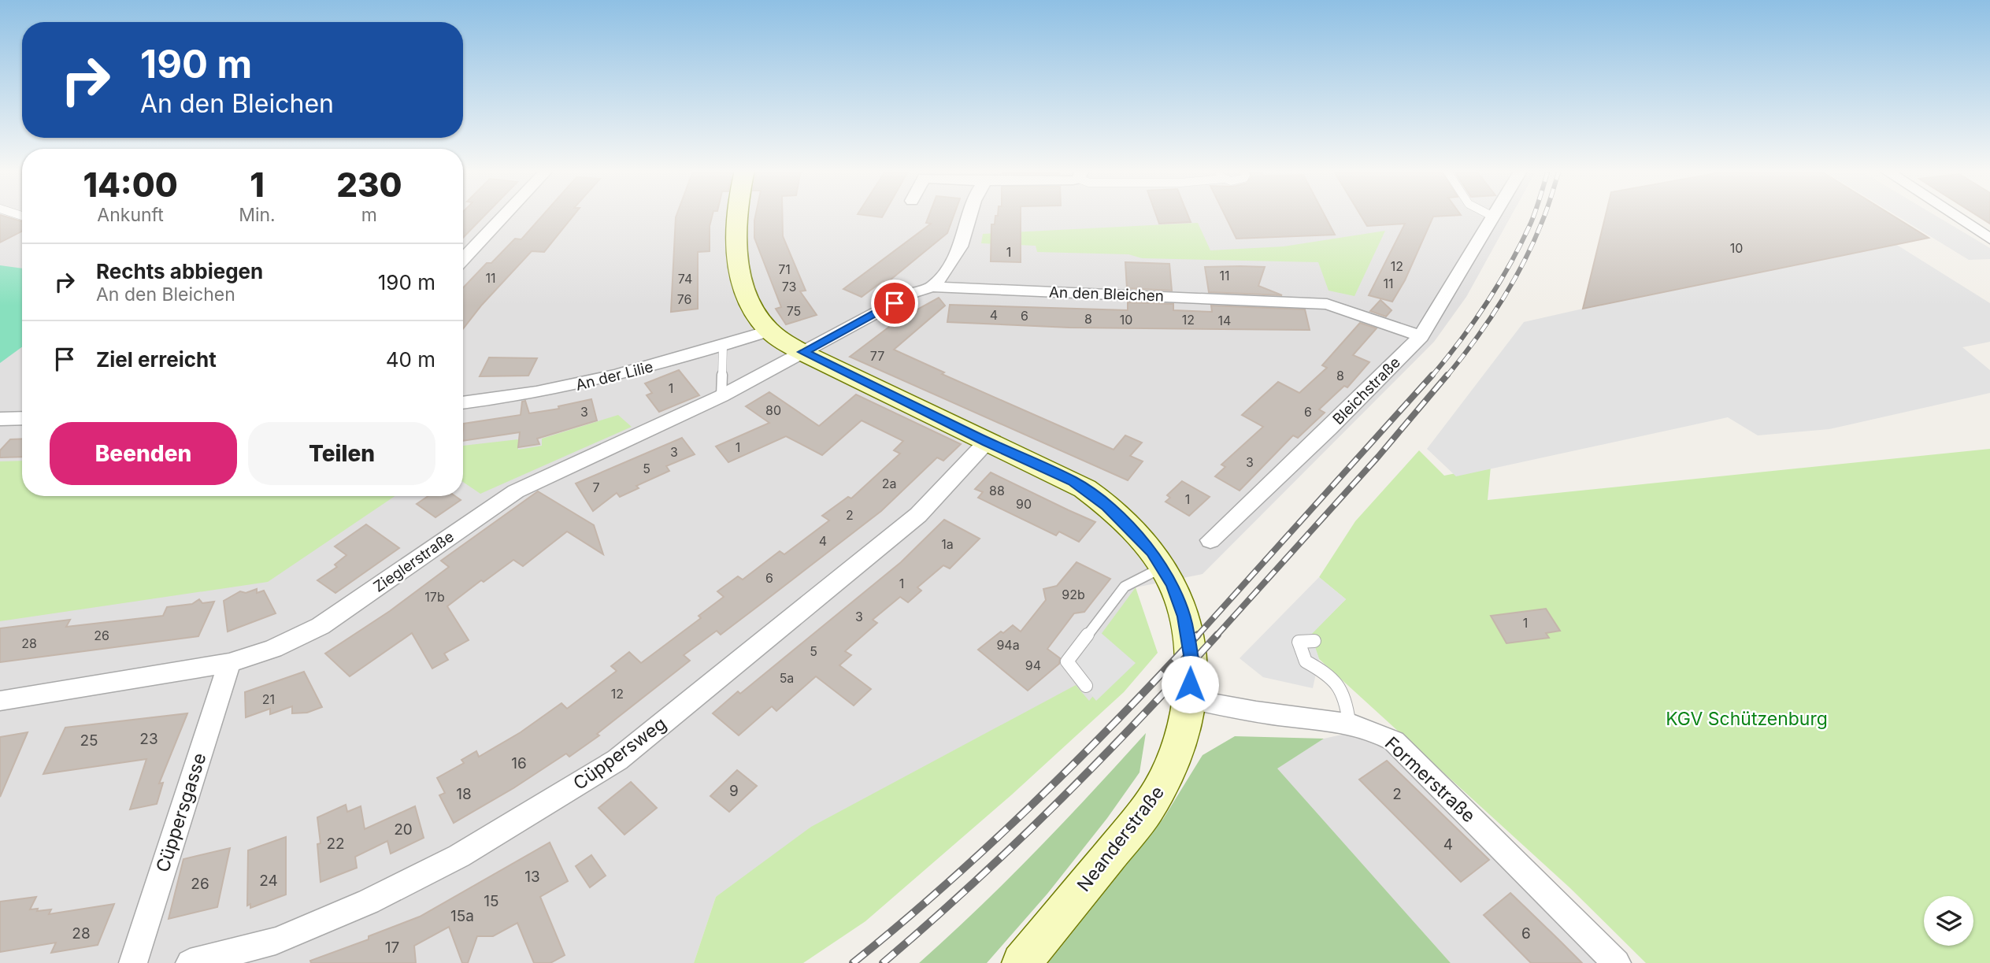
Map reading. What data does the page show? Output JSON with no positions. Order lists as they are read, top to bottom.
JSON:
{
  "streets": {
    "street": [
      "An den Bleichen",
      "An der Lilie",
      "Bleichstraße",
      "Zieglerstraße",
      "Cüppersweg",
      "Formerstraße",
      "Cüppersgasse",
      "Neanderstraße"
    ]
  },
  "crossings": [
    ["An den Bleichen", "Bleichstraße"],
    ["An den Bleichen", "Zieglerstraße"],
    ["An den Bleichen", "Neanderstraße"],
    ["An der Lilie", "Neanderstraße"],
    ["Zieglerstraße", "Cüppersgasse"],
    ["Zieglerstraße", "Neanderstraße"],
    ["Cüppersweg", "Neanderstraße"],
    ["Formerstraße", "Neanderstraße"]
  ],
  "parks": ["KGV Schützenburg"],
  "house_numbers": [
    "10",
    "1",
    "12",
    "71",
    "11",
    "11",
    "74",
    "11",
    "73",
    "76",
    "75",
    "4",
    "6",
    "8",
    "10",
    "12",
    "14",
    "77",
    "8",
    "1",
    "80",
    "3",
    "6",
    "1",
    "3",
    "3",
    "5",
    "2a",
    "7",
    "88",
    "1",
    "90",
    "2",
    "4",
    "1a",
    "6",
    "1",
    "92b",
    "17b",
    "3",
    "1",
    "26",
    "28",
    "94a",
    "5",
    "94",
    "5a",
    "12",
    "21",
    "23",
    "25",
    "16",
    "9",
    "18",
    "2",
    "20",
    "22",
    "4",
    "13",
    "24",
    "26",
    "15",
    "15a",
    "28",
    "6",
    "17"
  ],
  "page": {
    "turn": ["190 m", "An den Bleichen"],
    "eta": [
      "14:00",
      "Ankunft",
      "1",
      "Min.",
      "230",
      "m"
    ],
    "list": [
      {
        "name": "Rechts abbiegen",
        "note": "An den Bleichen",
        "value": "190 m"
      },
      {
        "name": "Ziel erreicht",
        "value": "40 m"
      }
    ],
    "buttons": ["Beenden", "Teilen"]
  }
}
